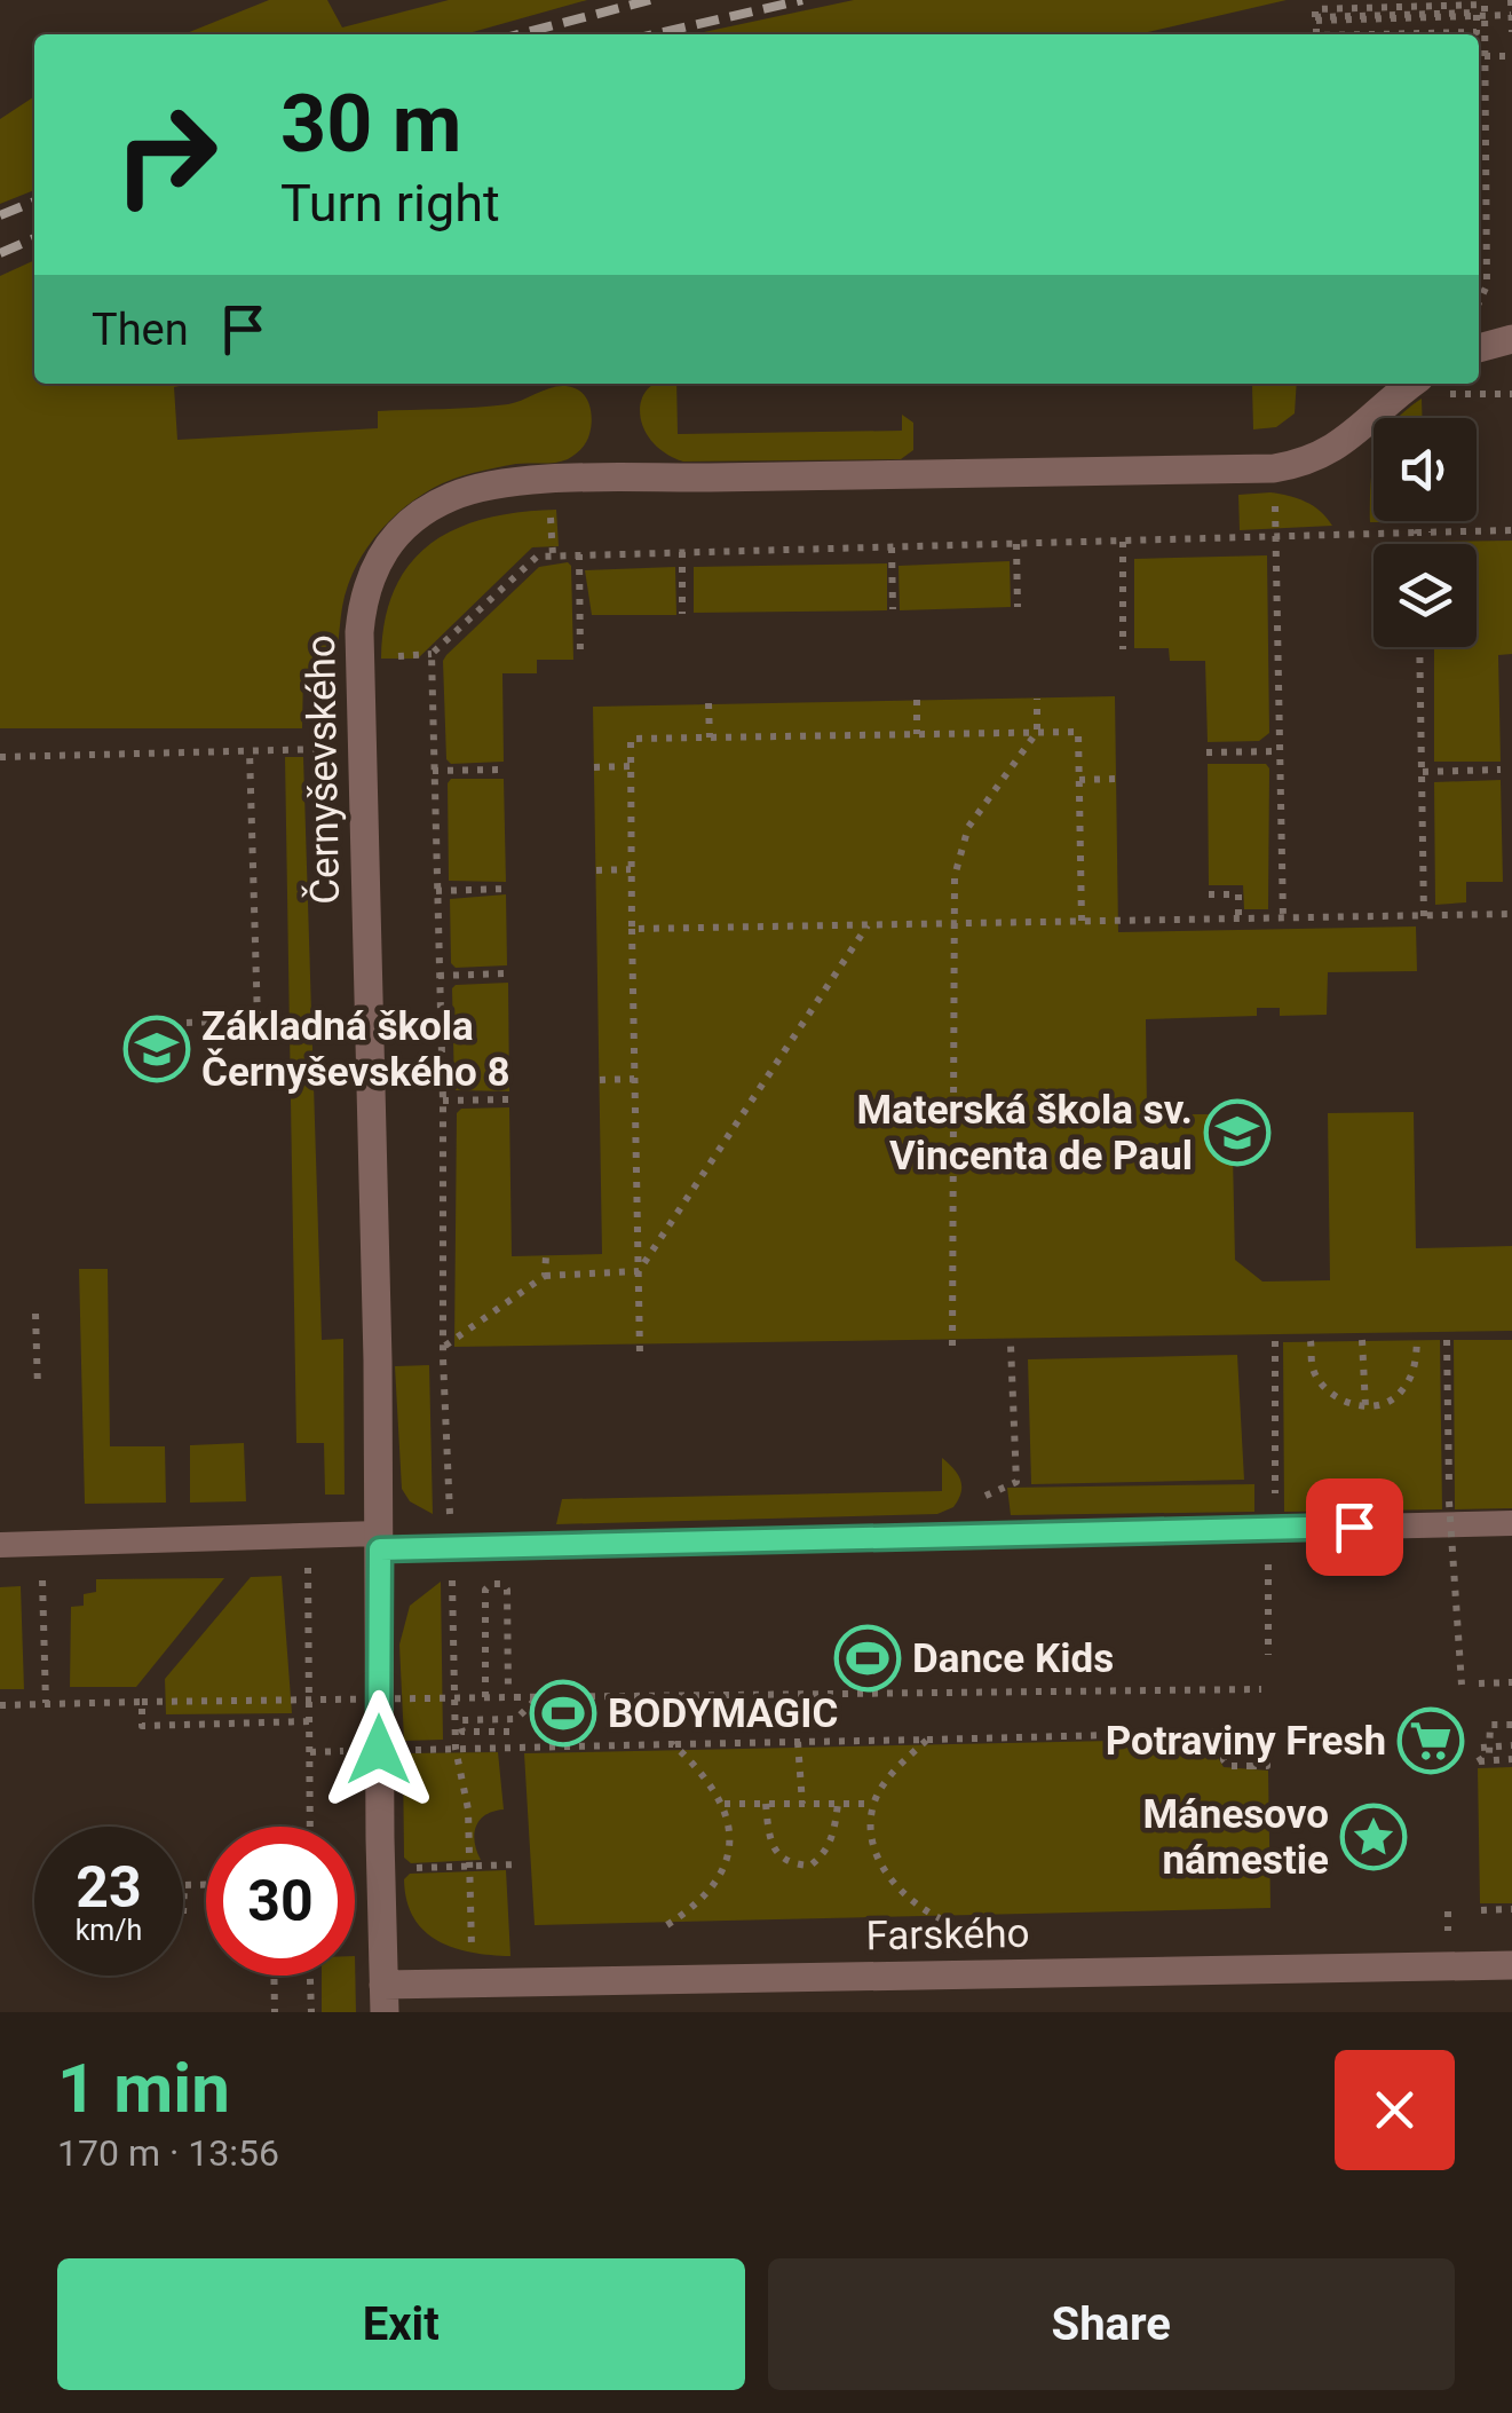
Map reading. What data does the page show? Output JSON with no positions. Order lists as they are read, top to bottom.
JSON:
{
  "streets": {
    "street": ["Černyševského", "Farského"]
  },
  "crossings": [
    ["Černyševského", "Farského"]
  ],
  "places": {
    "school or university": ["Základná škola Černyševského 8", "Materská škola sv. Vincenta de Paul"],
    "sports": ["Dance Kids", "BODYMAGIC"],
    "supermarket": ["Potraviny Fresh"],
    "place": ["Mánesovo námestie"]
  },
  "page": {
    "turn": ["30 m", "Turn right"],
    "then": "Then",
    "speed": "23 km/h",
    "limit": "30",
    "heading": ["1 min", "170 m · 13:56"],
    "buttons": ["Exit", "Share"]
  }
}
